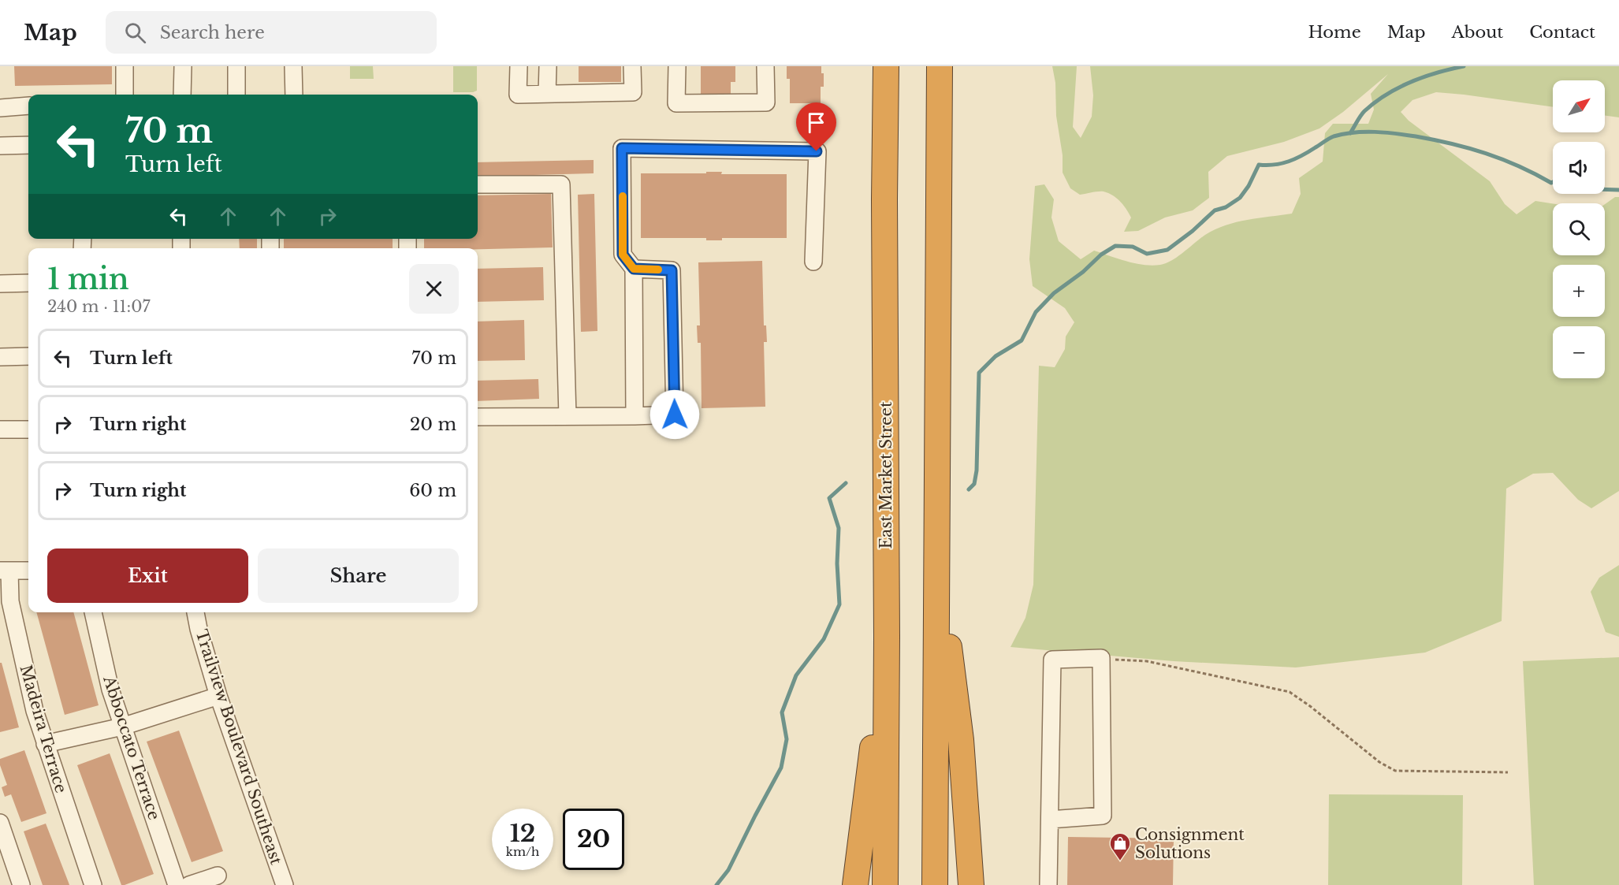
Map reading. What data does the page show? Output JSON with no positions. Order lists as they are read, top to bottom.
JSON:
{
  "streets": {
    "highway": ["East Market Street"],
    "street": ["Madeira Terrace", "Trailview Boulevard Southeast", "Abboccato Terrace"]
  },
  "places": {
    "shop": ["Consignment Solutions"]
  },
  "north": "top right",
  "page": {
    "header": "Map",
    "search": "Search here",
    "nav": [
      "Home",
      "Map",
      "About",
      "Contact"
    ],
    "map_buttons": ["+", "−"],
    "turn": ["70 m", "Turn left"],
    "heading": ["1 min", "240 m · 11:07"],
    "list": [
      {
        "name": "Turn left",
        "value": "70 m"
      },
      {
        "name": "Turn right",
        "value": "20 m"
      },
      {
        "name": "Turn right",
        "value": "60 m"
      }
    ],
    "buttons": ["Exit", "Share"],
    "speed": "12 km/h",
    "limit": "20"
  }
}
